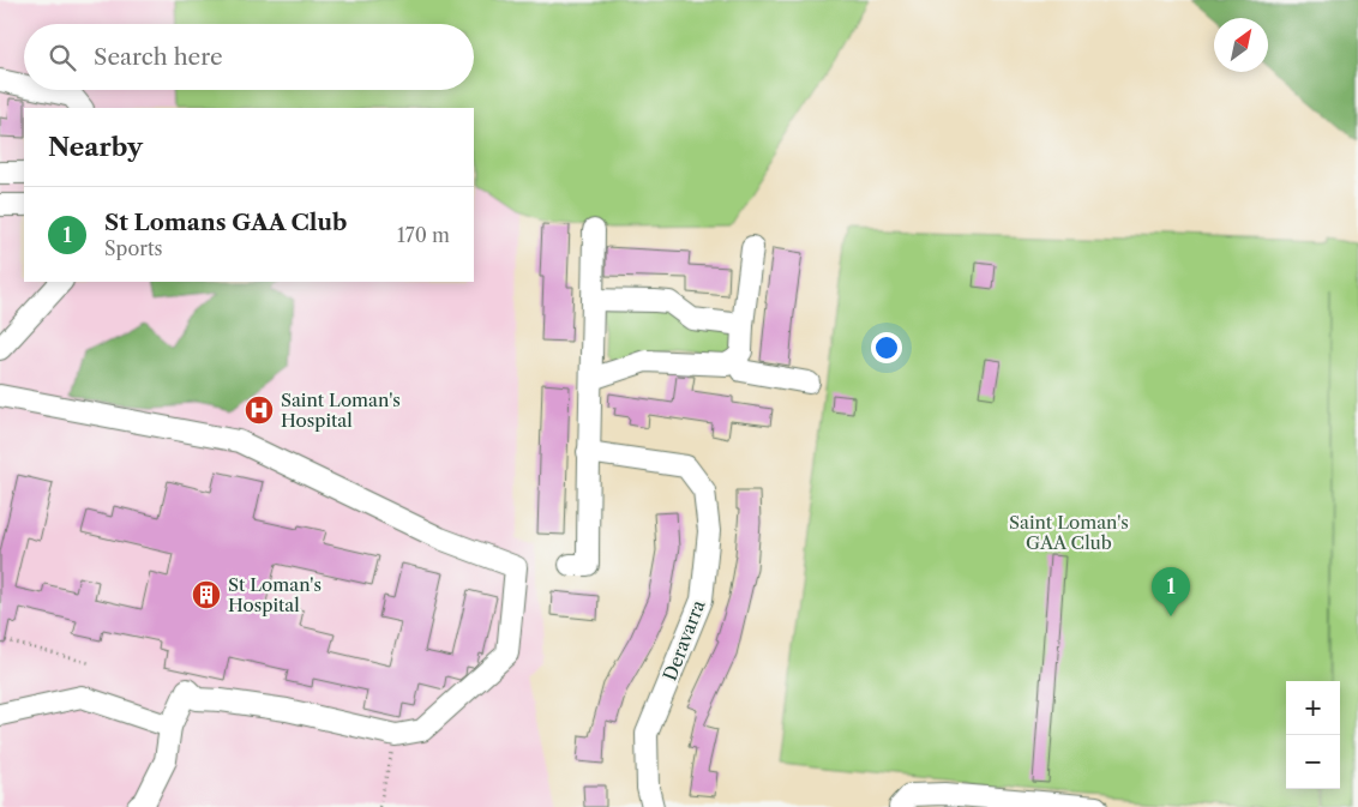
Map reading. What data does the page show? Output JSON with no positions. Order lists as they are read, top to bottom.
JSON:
{
  "streets": {
    "street": ["Deravarra"]
  },
  "parks": ["Saint Loman's GAA Club"],
  "places": {
    "hospital": ["Saint Loman's Hospital"],
    "building": ["St Loman's Hospital"]
  },
  "north": "top right",
  "page": {
    "search": "Search here",
    "heading": "Nearby",
    "list": [
      {
        "mark": "1",
        "name": "St Lomans GAA Club",
        "note": "Sports",
        "value": "170 m"
      }
    ],
    "pins": "1",
    "map_buttons": ["+", "−"]
  }
}
